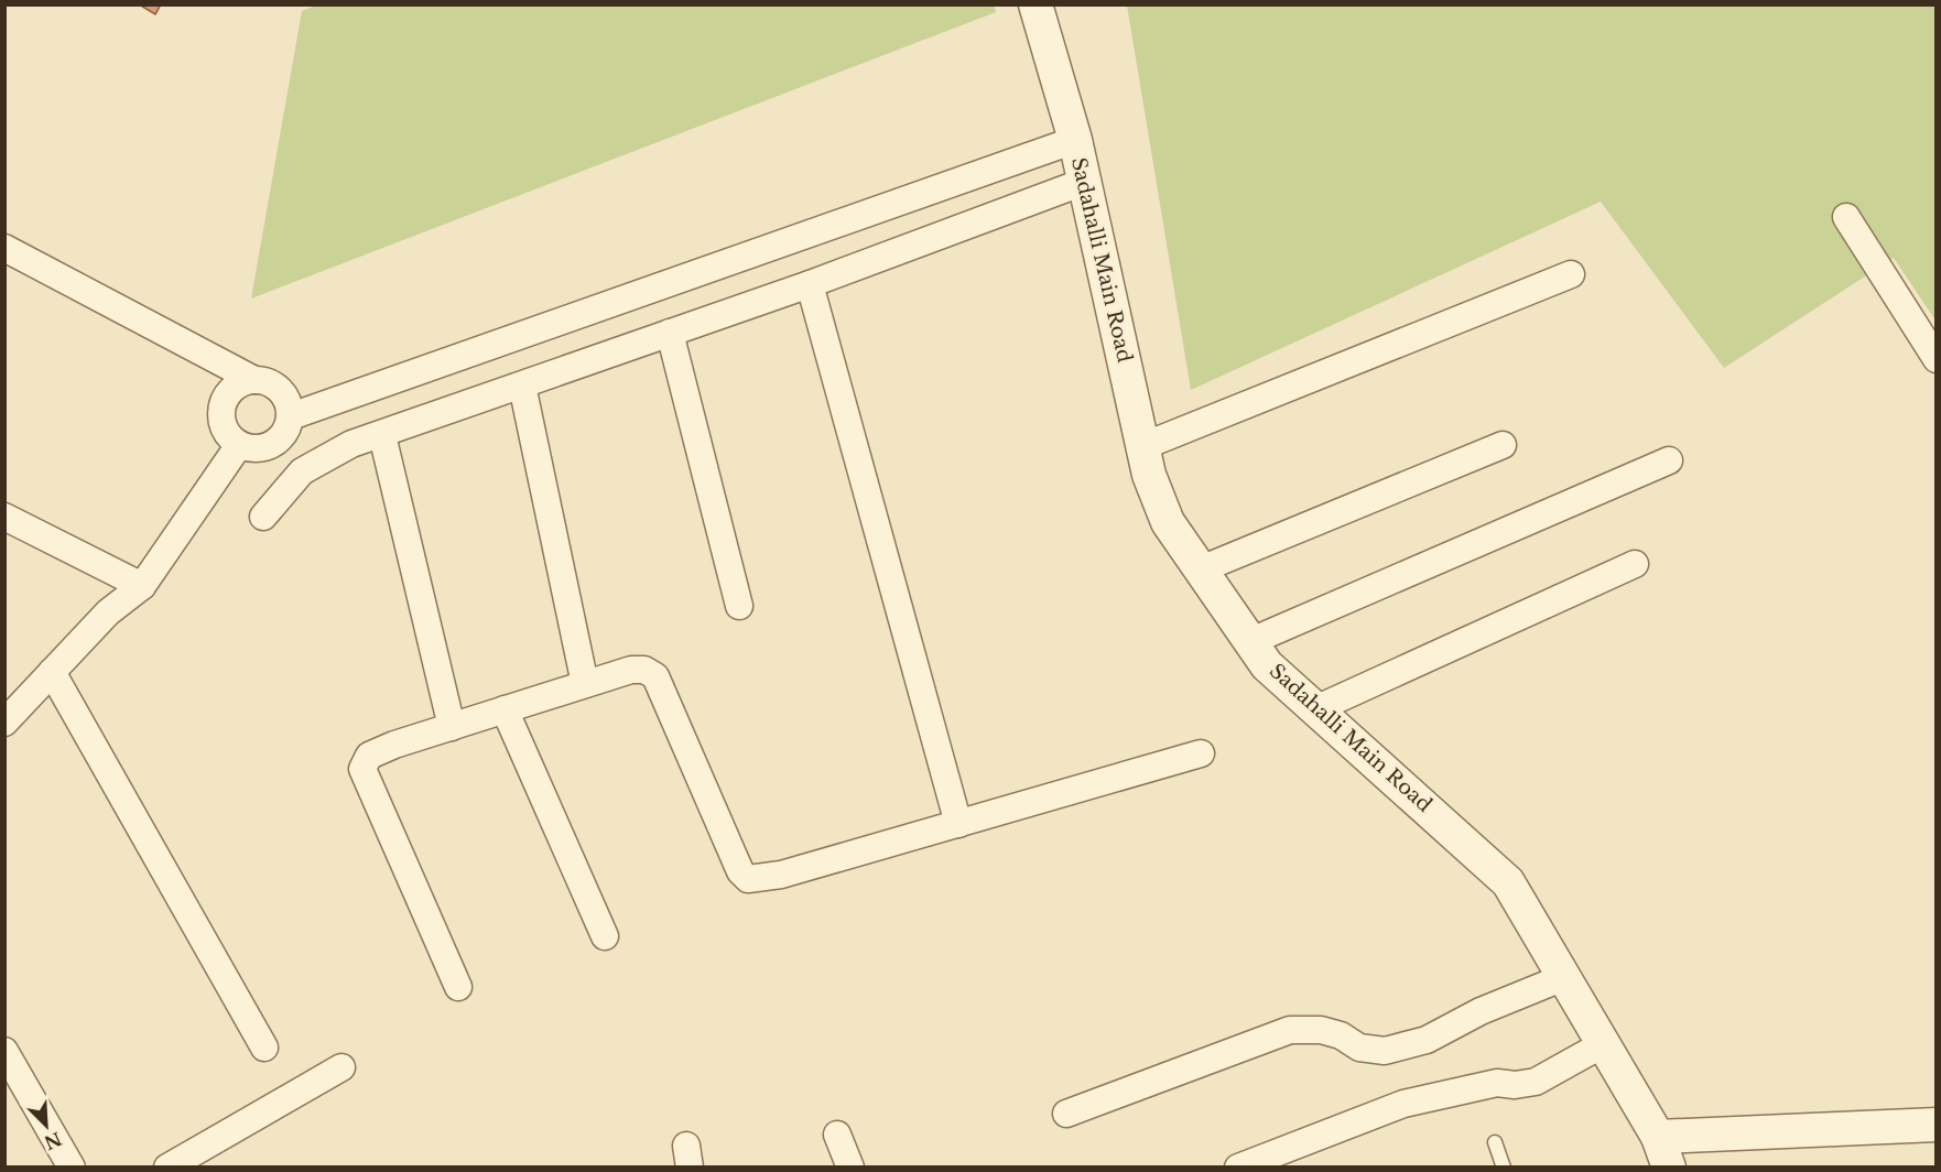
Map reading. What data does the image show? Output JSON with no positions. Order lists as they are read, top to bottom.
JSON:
{
  "streets": {
    "street": ["Sadahalli Main Road"]
  },
  "north": "bottom right"
}
